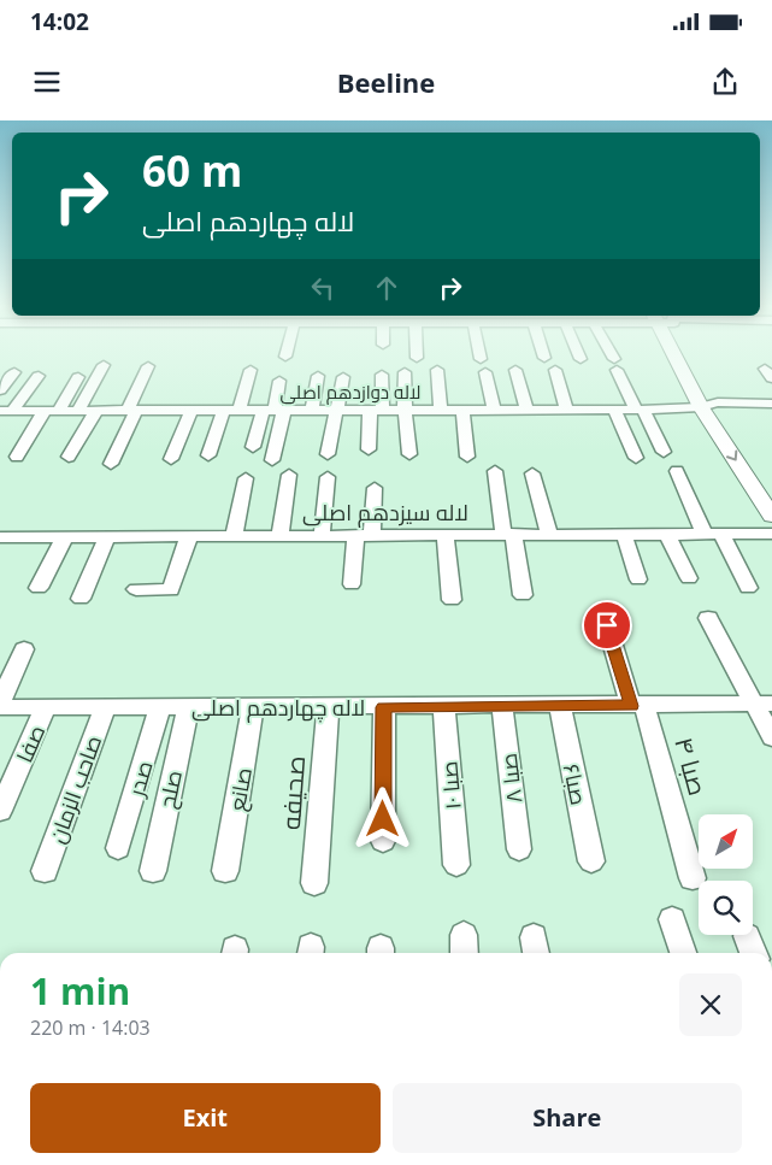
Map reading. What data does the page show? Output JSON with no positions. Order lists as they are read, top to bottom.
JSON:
{
  "streets": {
    "street": [
      "لاله دوازدهم اصلی",
      "لاله سیزدهم اصلی",
      "لاله چهاردهم اصلی",
      "صفا",
      "صبا ۴",
      "صدر",
      "صبا ۸",
      "صبا۶",
      "صبا ۱۰",
      "صاحب الزمان",
      "صلح",
      "صانع",
      "صحیفه"
    ]
  },
  "crossings": [
    ["لاله چهاردهم اصلی", "صفا"],
    ["لاله چهاردهم اصلی", "صبا ۴"],
    ["لاله چهاردهم اصلی", "صدر"],
    ["لاله چهاردهم اصلی", "صبا ۸"],
    ["لاله چهاردهم اصلی", "صبا۶"],
    ["لاله چهاردهم اصلی", "صبا ۱۰"],
    ["لاله چهاردهم اصلی", "صاحب الزمان"],
    ["لاله چهاردهم اصلی", "صلح"],
    ["لاله چهاردهم اصلی", "صانع"],
    ["لاله چهاردهم اصلی", "صحیفه"]
  ],
  "north": "top right",
  "page": {
    "status": "14:02",
    "header": "Beeline",
    "turn": ["60 m", "لاله چهاردهم اصلی"],
    "heading": ["1 min", "220 m · 14:03"],
    "buttons": ["Exit", "Share"]
  }
}
